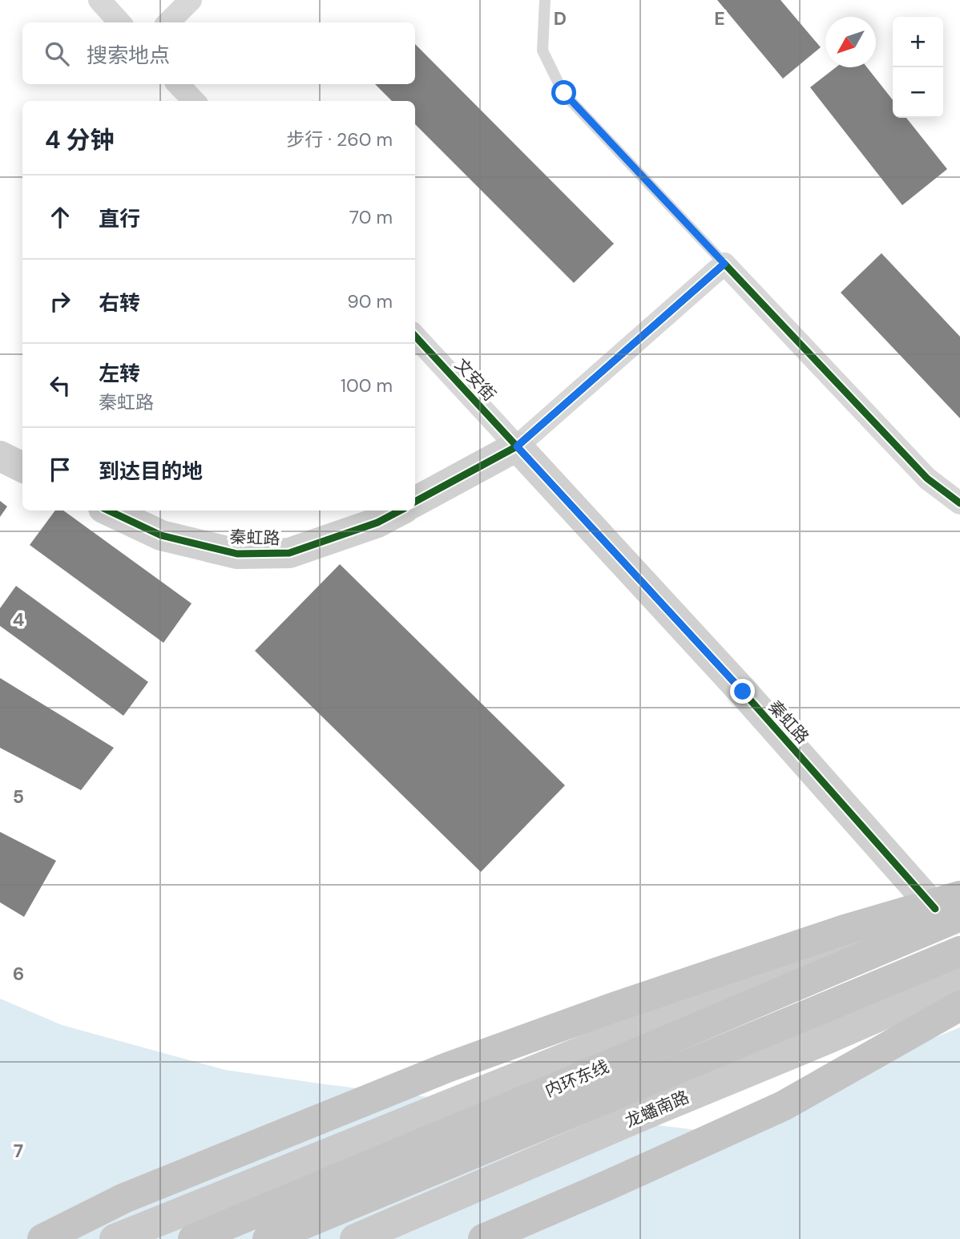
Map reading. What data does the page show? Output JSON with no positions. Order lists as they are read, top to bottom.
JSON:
{
  "streets": {
    "highway": ["内环东线"],
    "main road": ["龙蟠南路"],
    "street": ["文安街", "秦虹路"]
  },
  "crossings": [
    ["文安街", "秦虹路"],
    ["秦虹路", "内环东线"]
  ],
  "north": "bottom left",
  "page": {
    "map_buttons": ["+", "−"],
    "search": "搜索地点",
    "heading": ["4 分钟", "步行 · 260 m"],
    "list": [
      ["直行", "70 m"],
      ["右转", "90 m"],
      ["左转", "秦虹路", "100 m"],
      "到达目的地"
    ]
  },
  "grid": {
    "columns": ["D", "E"],
    "rows": [
      "4",
      "5",
      "6",
      "7"
    ]
  }
}
